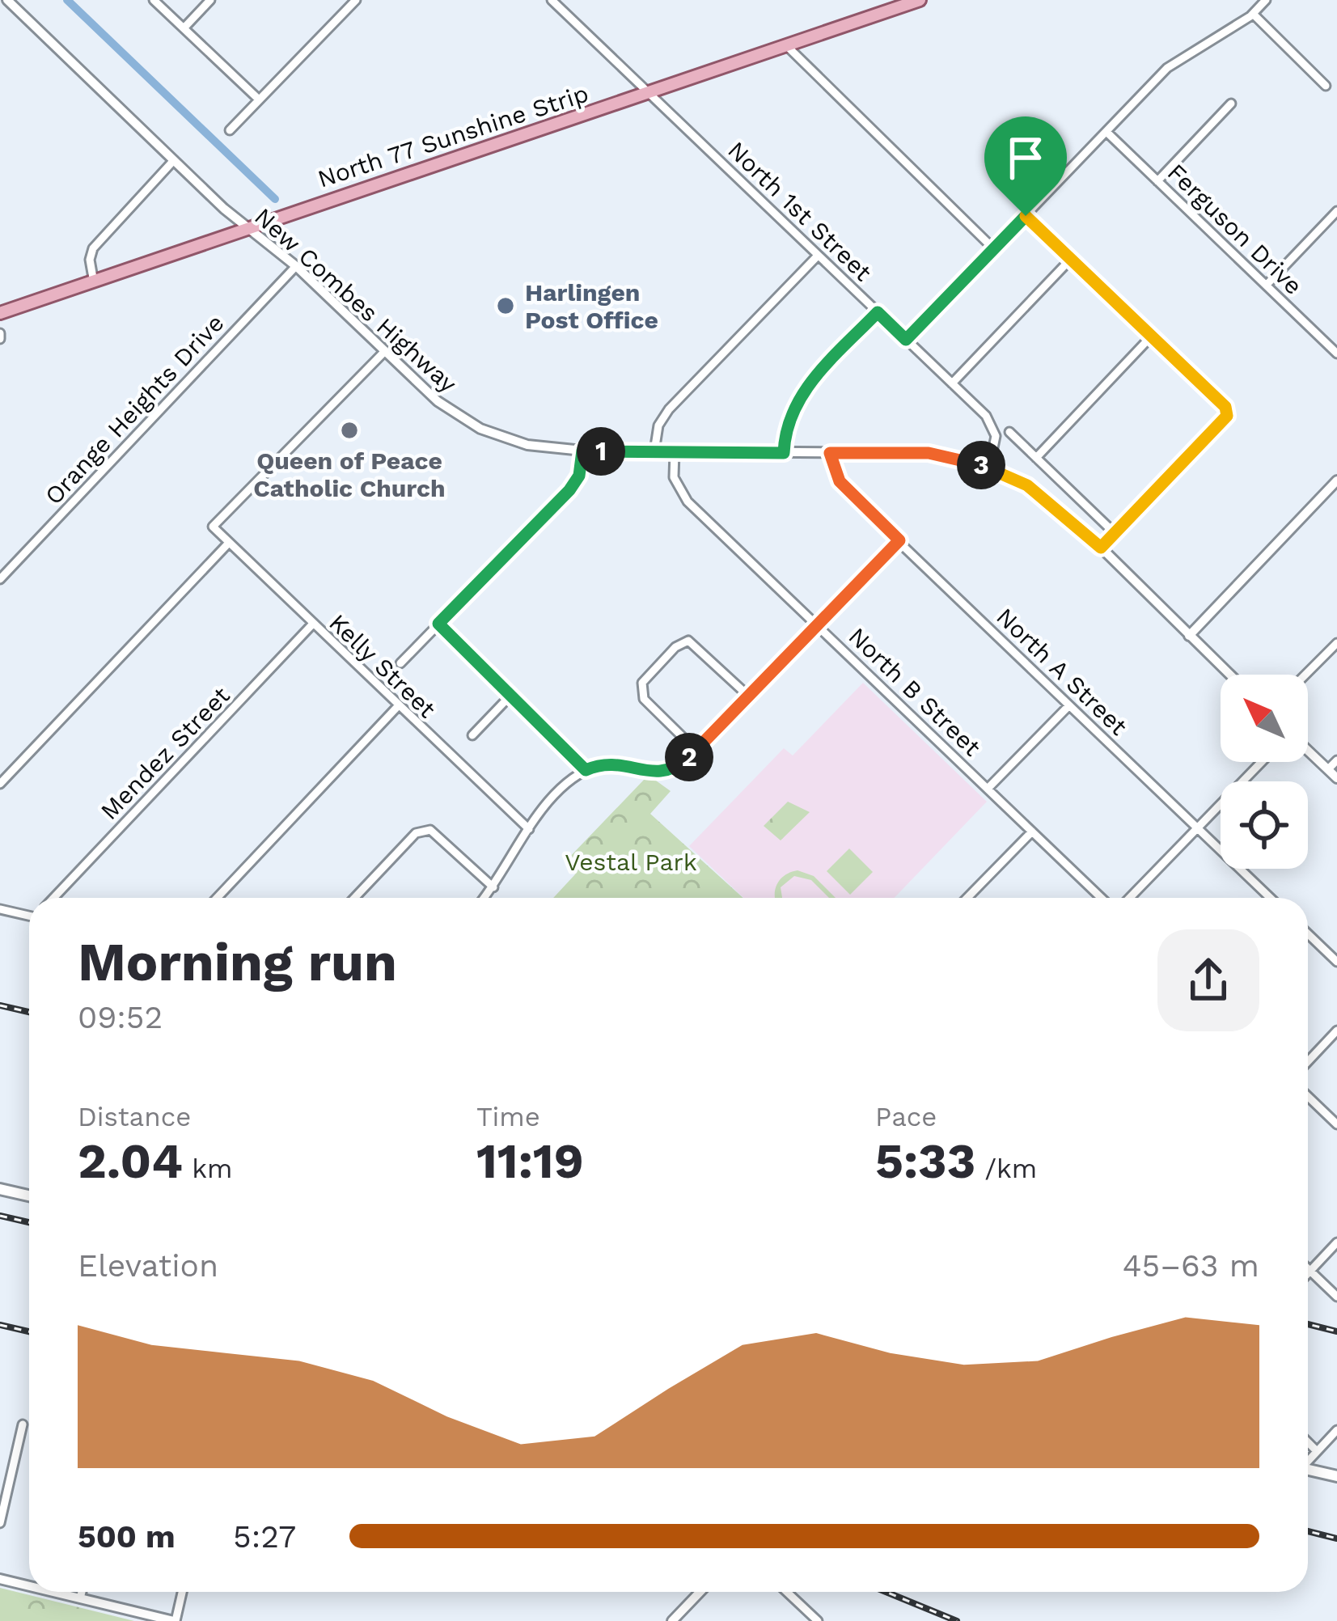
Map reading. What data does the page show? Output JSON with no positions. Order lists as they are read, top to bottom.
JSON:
{
  "streets": {
    "main road": ["North 77 Sunshine Strip"],
    "street": [
      "North 1st Street",
      "Ferguson Drive",
      "New Combes Highway",
      "Orange Heights Drive",
      "Kelly Street",
      "North A Street",
      "North B Street",
      "Mendez Street"
    ]
  },
  "crossings": [
    ["North 77 Sunshine Strip", "North 1st Street"],
    ["North 77 Sunshine Strip", "New Combes Highway"],
    ["North 1st Street", "New Combes Highway"],
    ["New Combes Highway", "Orange Heights Drive"],
    ["New Combes Highway", "Kelly Street"],
    ["New Combes Highway", "North A Street"],
    ["New Combes Highway", "North B Street"],
    ["Kelly Street", "Mendez Street"]
  ],
  "parks": ["Vestal Park"],
  "places": ["Harlingen Post Office", "Queen of Peace Catholic Church"],
  "north": "top left",
  "page": {
    "pins": ["1", "3", "2"],
    "heading": ["Morning run", "09:52"],
    "stats": [
      ["Distance", "2.04 km"],
      ["Time", "11:19"],
      ["Pace", "5:33 /km"]
    ],
    "chart": ["Elevation", "45–63 m"],
    "list": [
      {
        "name": "500 m",
        "note": "5:27"
      }
    ]
  }
}
